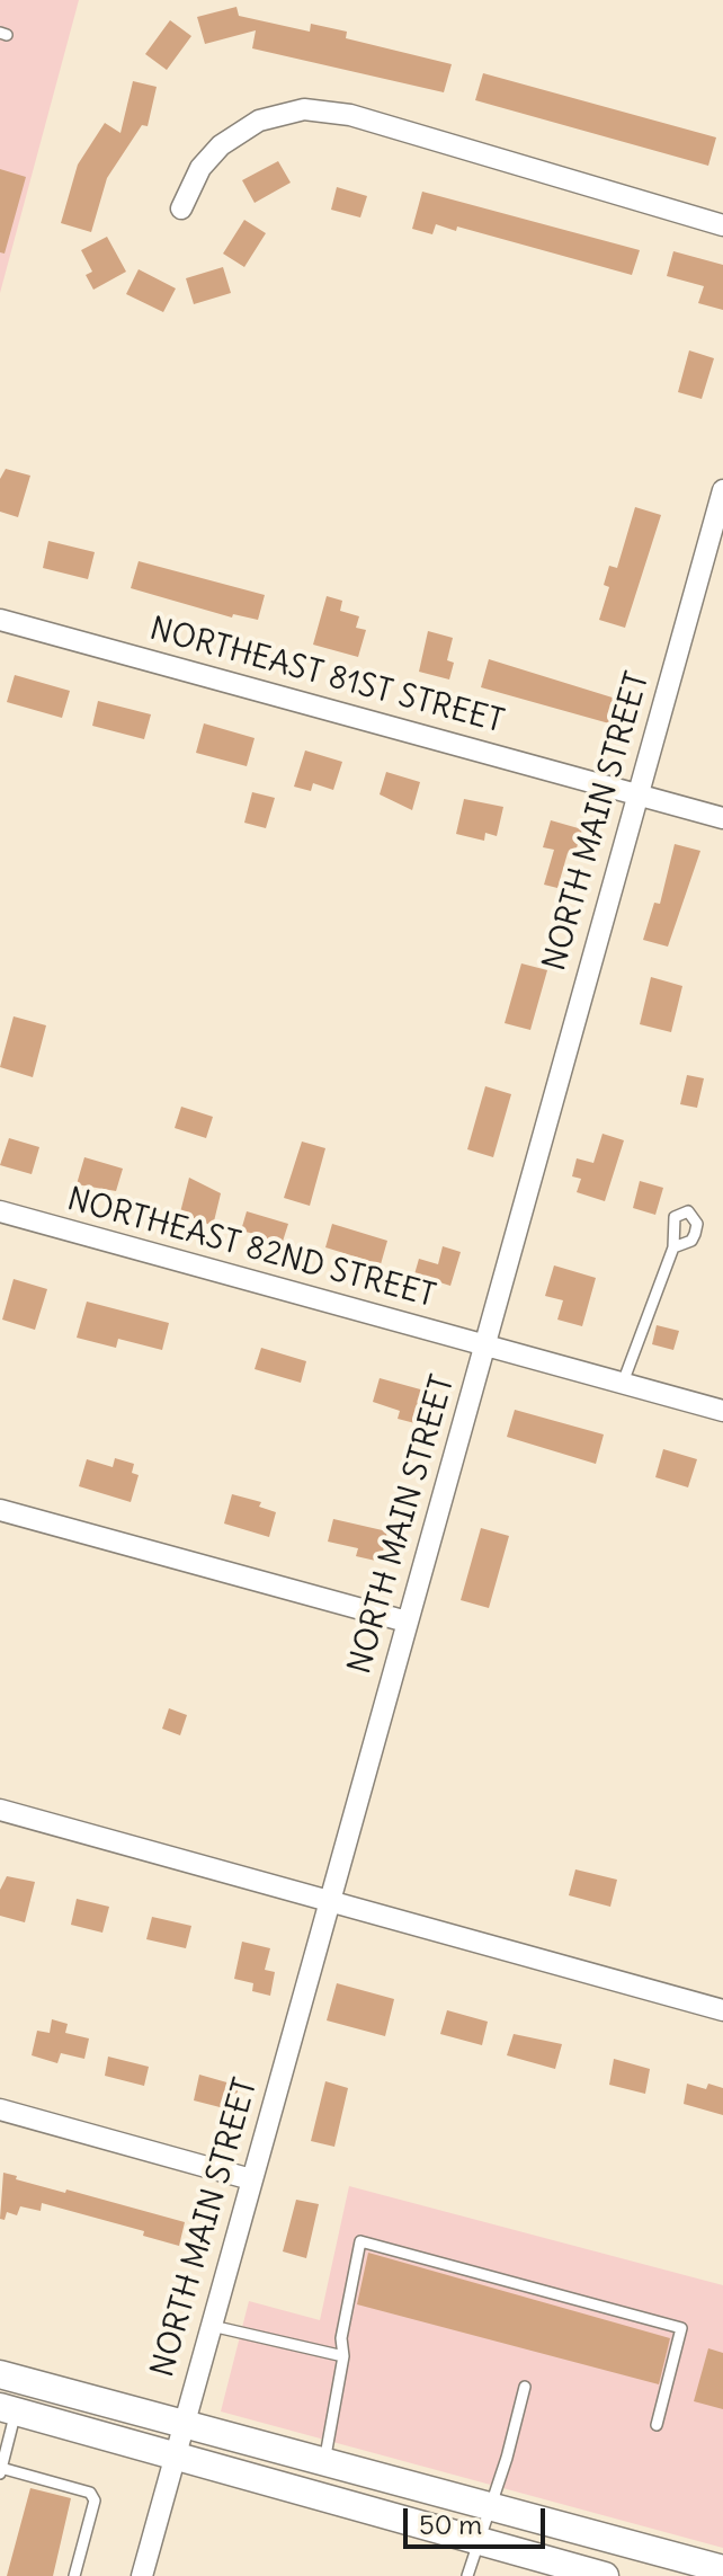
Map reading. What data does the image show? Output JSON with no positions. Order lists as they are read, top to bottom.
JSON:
{
  "streets": {
    "street": ["NORTHEAST 81ST STREET", "NORTH MAIN STREET", "NORTHEAST 82ND STREET"]
  },
  "crossings": [
    ["NORTHEAST 81ST STREET", "NORTH MAIN STREET"],
    ["NORTH MAIN STREET", "NORTHEAST 82ND STREET"]
  ],
  "scale_bar": "50 m"
}
